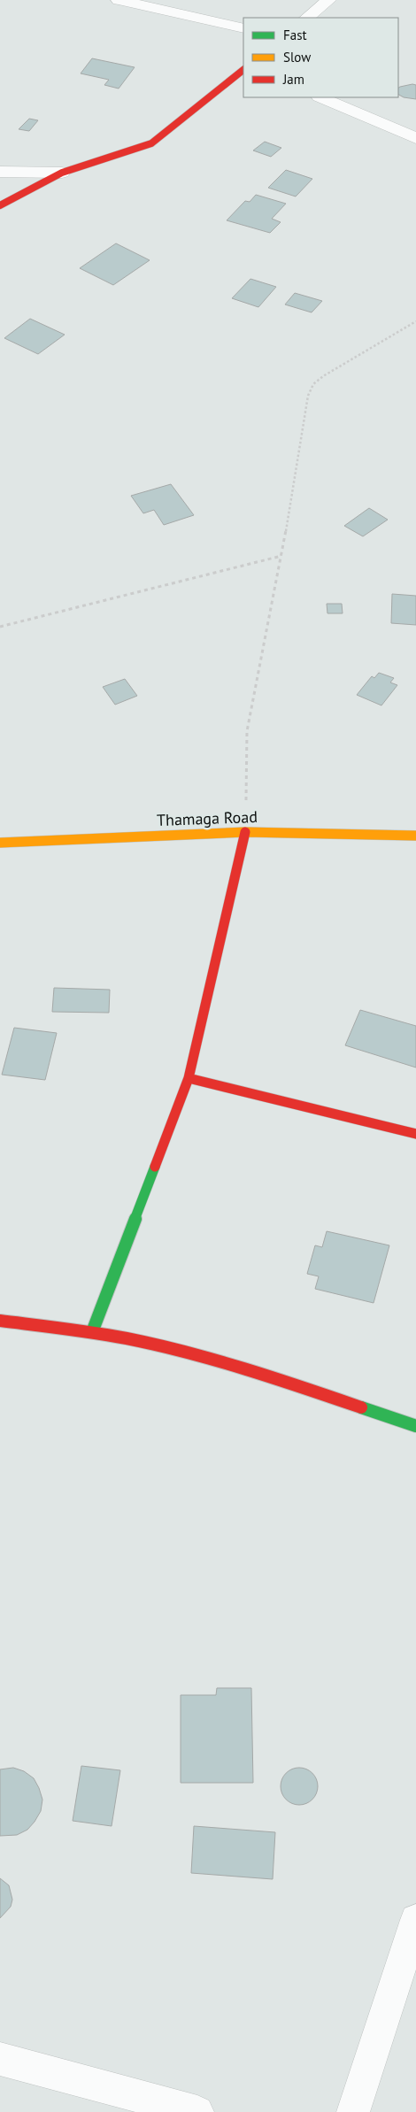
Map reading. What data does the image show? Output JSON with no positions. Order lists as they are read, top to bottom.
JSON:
{
  "streets": {
    "street": ["Thamaga Road"]
  },
  "legend": ["Fast", "Slow", "Jam"]
}
